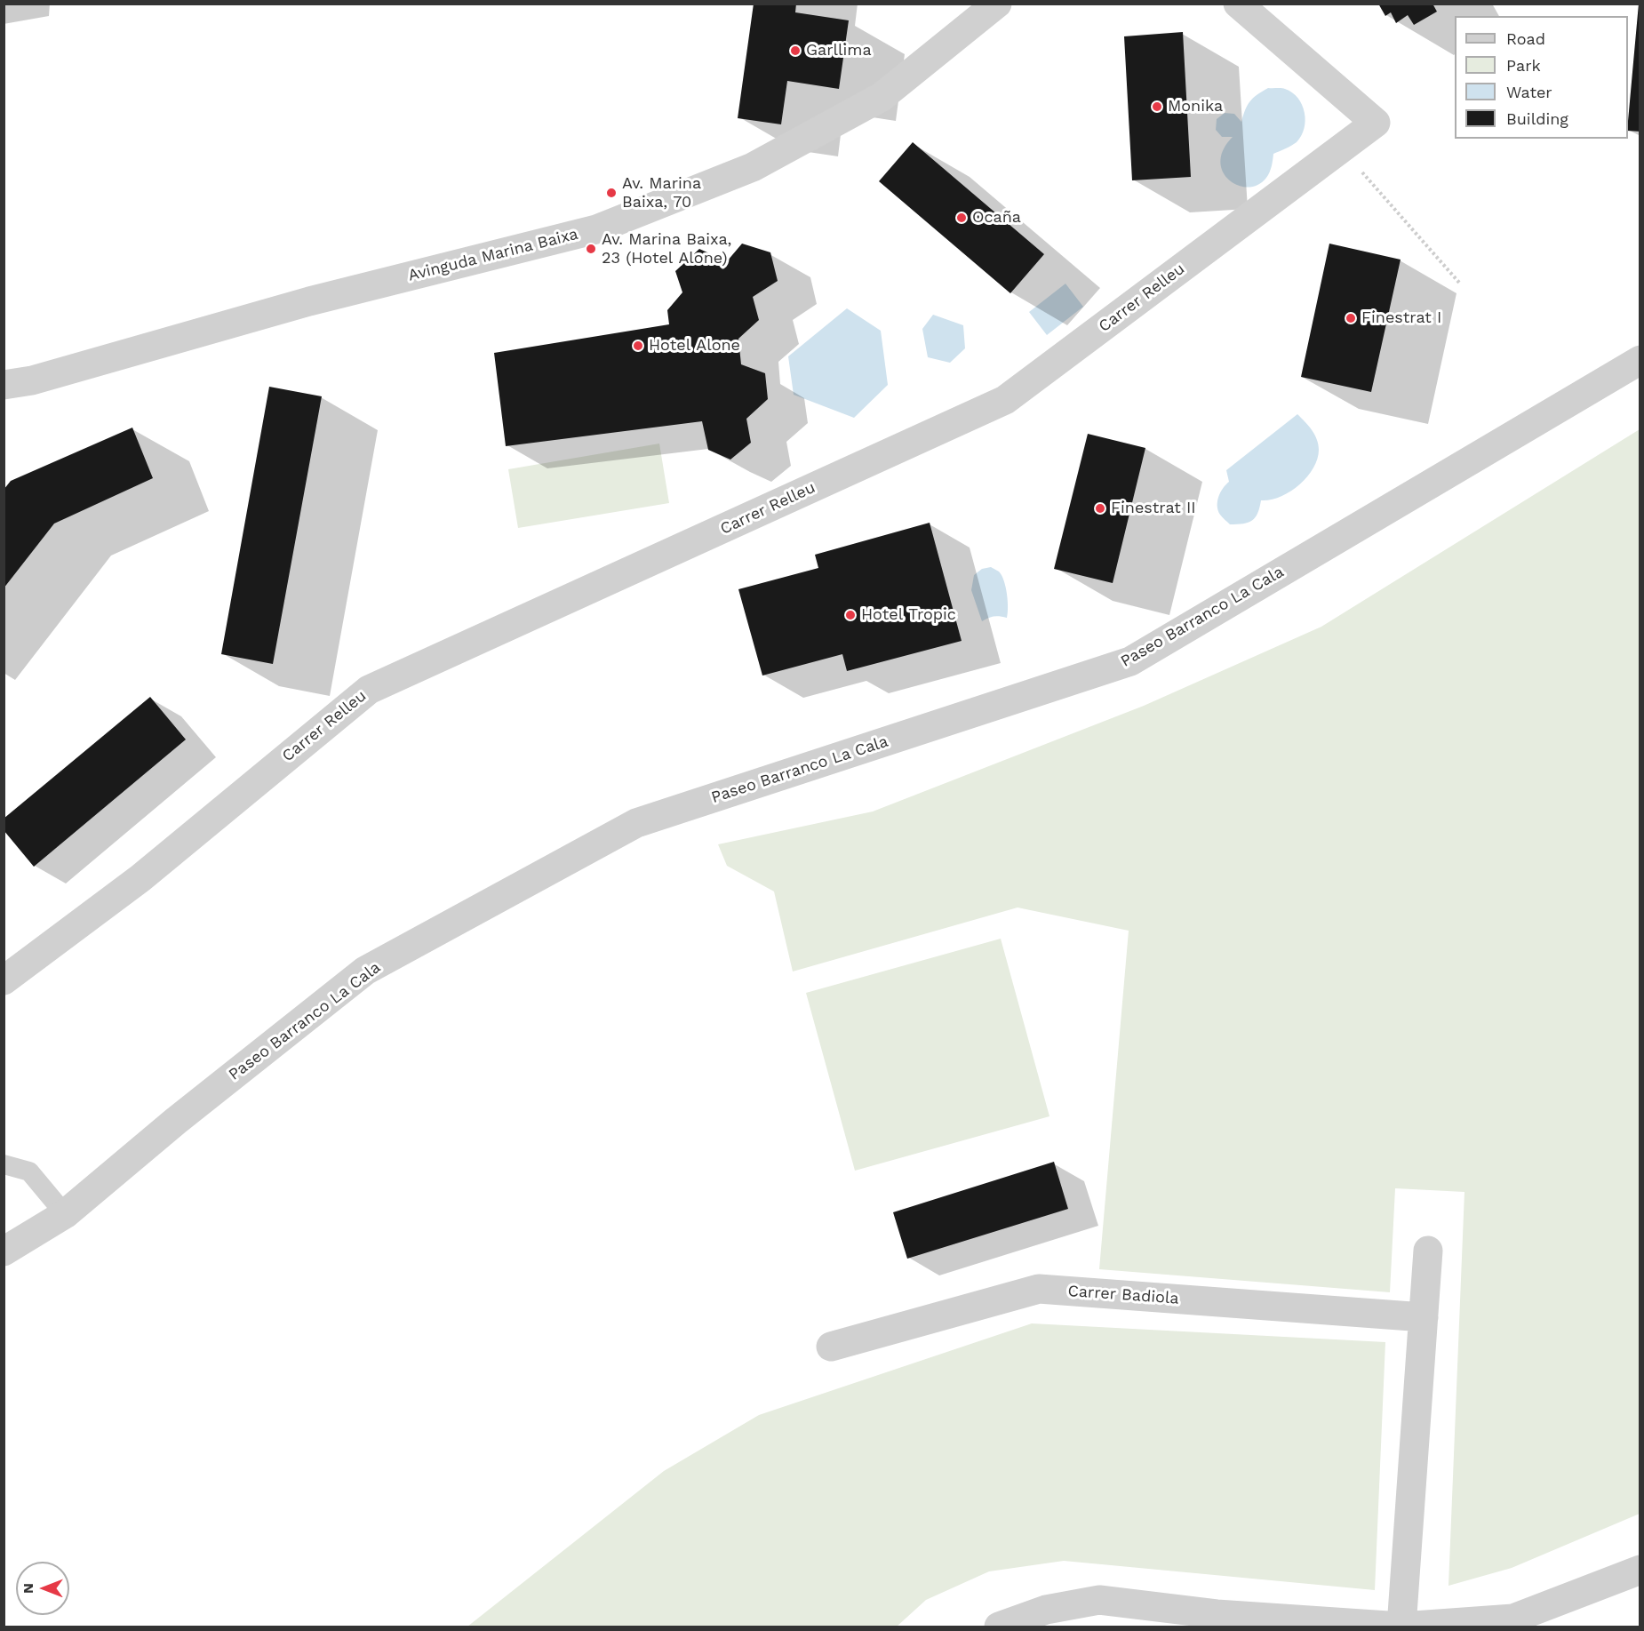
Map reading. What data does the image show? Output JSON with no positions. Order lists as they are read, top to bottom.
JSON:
{
  "streets": {
    "street": [
      "Avinguda Marina Baixa",
      "Carrer Relleu",
      "Paseo Barranco La Cala",
      "Carrer Badiola"
    ]
  },
  "places": [
    "Garllima",
    "Monika",
    "Av. Marina Baixa, 70",
    "Ocaña",
    "Av. Marina Baixa, 23 (Hotel Alone)",
    "Finestrat I",
    "Hotel Alone",
    "Finestrat II",
    "Hotel Tropic"
  ],
  "legend": [
    "Road",
    "Park",
    "Water",
    "Building"
  ],
  "north": "left"
}
